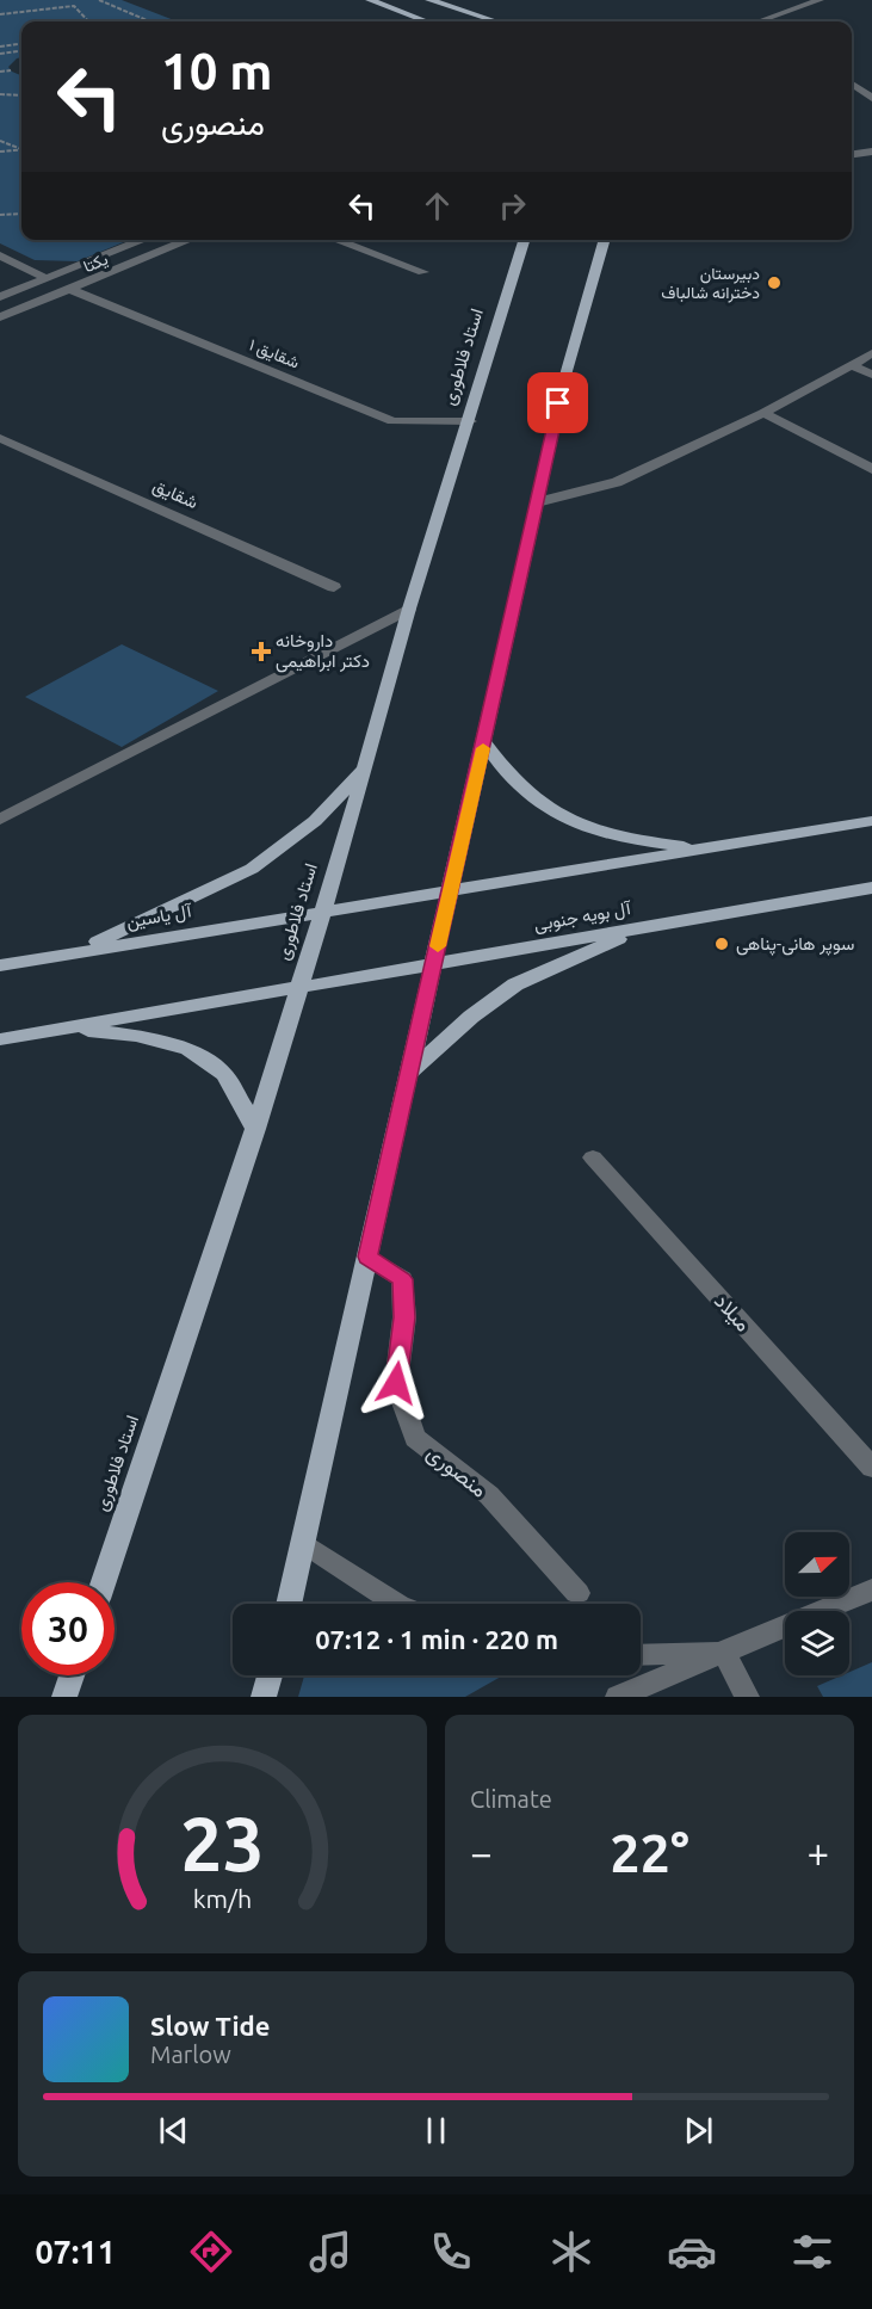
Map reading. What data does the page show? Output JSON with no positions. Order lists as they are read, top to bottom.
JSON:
{
  "streets": {
    "main road": ["استاد فلاطوری", "آل یاسین", "آل بویه جنوبی"],
    "street": [
      "یکتا",
      "شقایق ۱",
      "شقایق",
      "میلاد",
      "منصوری"
    ]
  },
  "crossings": [
    ["یکتا", "شقایق ۱"],
    ["شقایق ۱", "استاد فلاطوری"],
    ["استاد فلاطوری", "آل یاسین"],
    ["استاد فلاطوری", "آل بویه جنوبی"]
  ],
  "places": {
    "other": ["دبیرستان دخترانه شالباف", "سوپر هانی-پناهی"],
    "health": ["داروخانه دکتر ابراهیمی"]
  },
  "north": "right",
  "page": {
    "turn": ["10 m", "منصوری"],
    "limit": "30",
    "trip": "07:12 · 1 min · 220 m",
    "tile": "Climate",
    "heat": ["−", "22°", "+"],
    "song": ["Slow Tide", "Marlow"],
    "tabs": "07:11",
    "gauge": ["23", "km/h"]
  }
}
